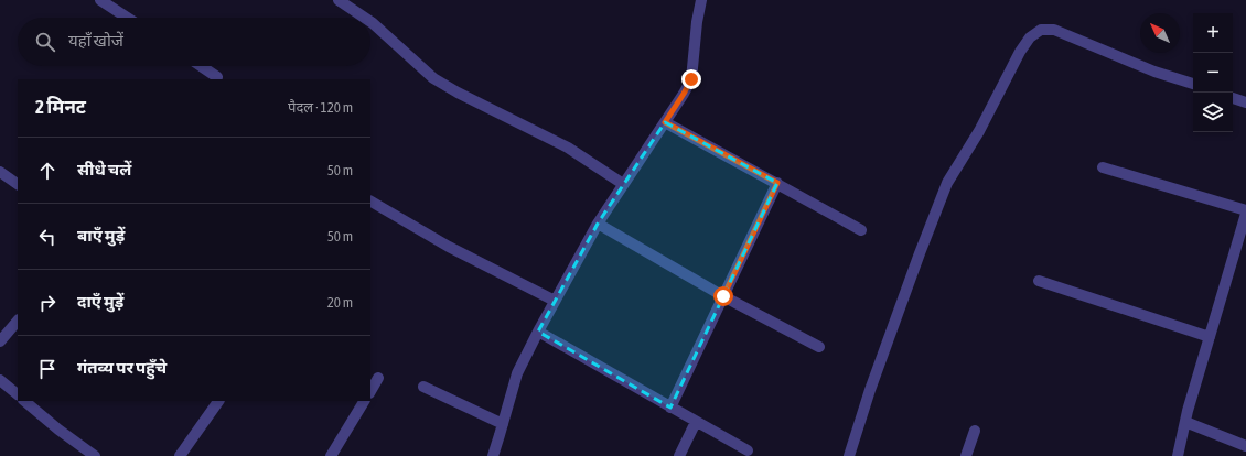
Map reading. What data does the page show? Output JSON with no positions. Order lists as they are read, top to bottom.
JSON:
{
  "north": "top left",
  "page": {
    "map_buttons": ["+", "−"],
    "search": "यहाँ खोजें",
    "heading": ["2 मिनट", "पैदल · 120 m"],
    "list": [
      ["सीधे चलें", "50 m"],
      ["बाएँ मुड़ें", "50 m"],
      ["दाएँ मुड़ें", "20 m"],
      "गंतव्य पर पहुँचे"
    ]
  }
}
